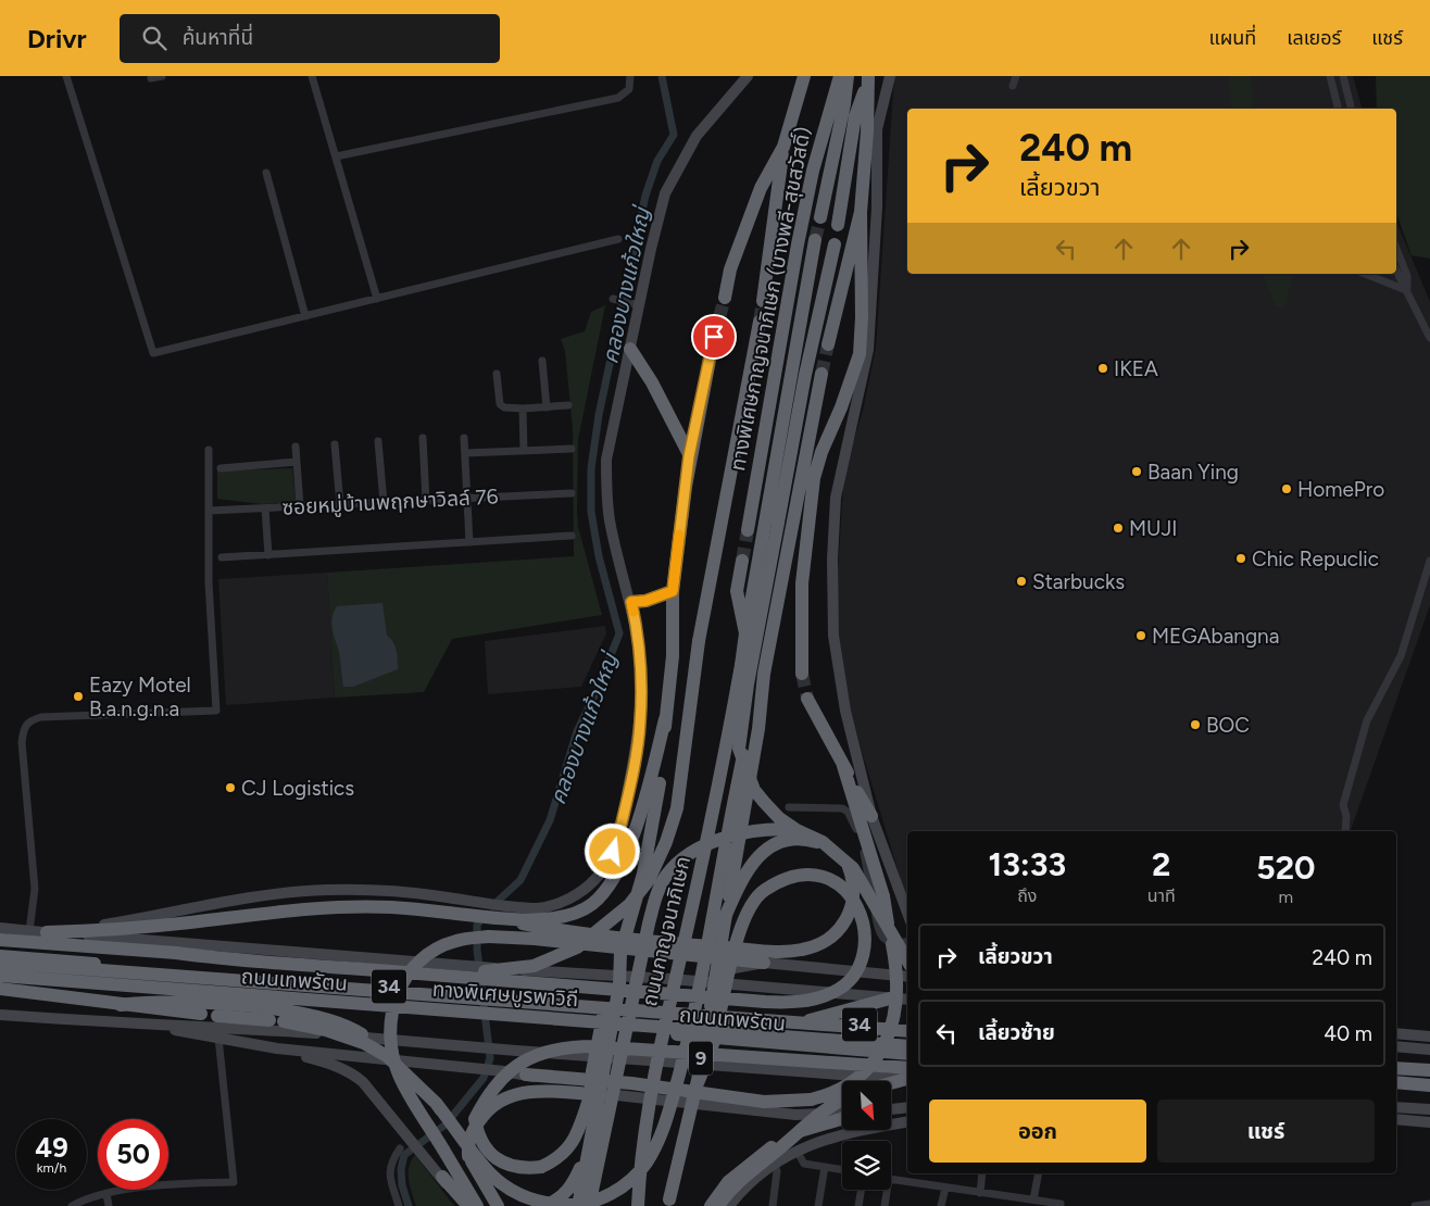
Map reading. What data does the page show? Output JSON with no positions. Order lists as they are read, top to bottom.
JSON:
{
  "streets": {
    "highway": [
      "ทางพิเศษกาญจนาภิเษก (บางพลี-สุขสวัสดิ์)",
      "ถนนกาญจนาภิเษก",
      "ถนนเทพรัตน",
      "34",
      "ทางพิเศษบูรพาวิถี",
      "9"
    ],
    "street": ["ซอยหมู่บ้านพฤกษาวิลล์ 76"]
  },
  "crossings": [
    ["ถนนเทพรัตน", "ทางพิเศษบูรพาวิถี"]
  ],
  "water": ["คลองบางแก้วใหญ่"],
  "places": [
    "IKEA",
    "Baan Ying",
    "HomePro",
    "MUJI",
    "Chic Repuclic",
    "Starbucks",
    "MEGAbangna",
    "Eazy Motel B.a.n.g.n.a",
    "BOC",
    "CJ Logistics"
  ],
  "north": "bottom right",
  "page": {
    "header": "Drivr",
    "search": "ค้นหาที่นี่",
    "nav": ["แผนที่", "เลเยอร์", "แชร์"],
    "turn": ["240 m", "เลี้ยวขวา"],
    "eta": [
      "13:33",
      "ถึง",
      "2",
      "นาที",
      "520",
      "m"
    ],
    "list": [
      {
        "name": "เลี้ยวขวา",
        "value": "240 m"
      },
      {
        "name": "เลี้ยวซ้าย",
        "value": "40 m"
      }
    ],
    "buttons": ["ออก", "แชร์"],
    "speed": "49 km/h",
    "limit": "50"
  }
}
